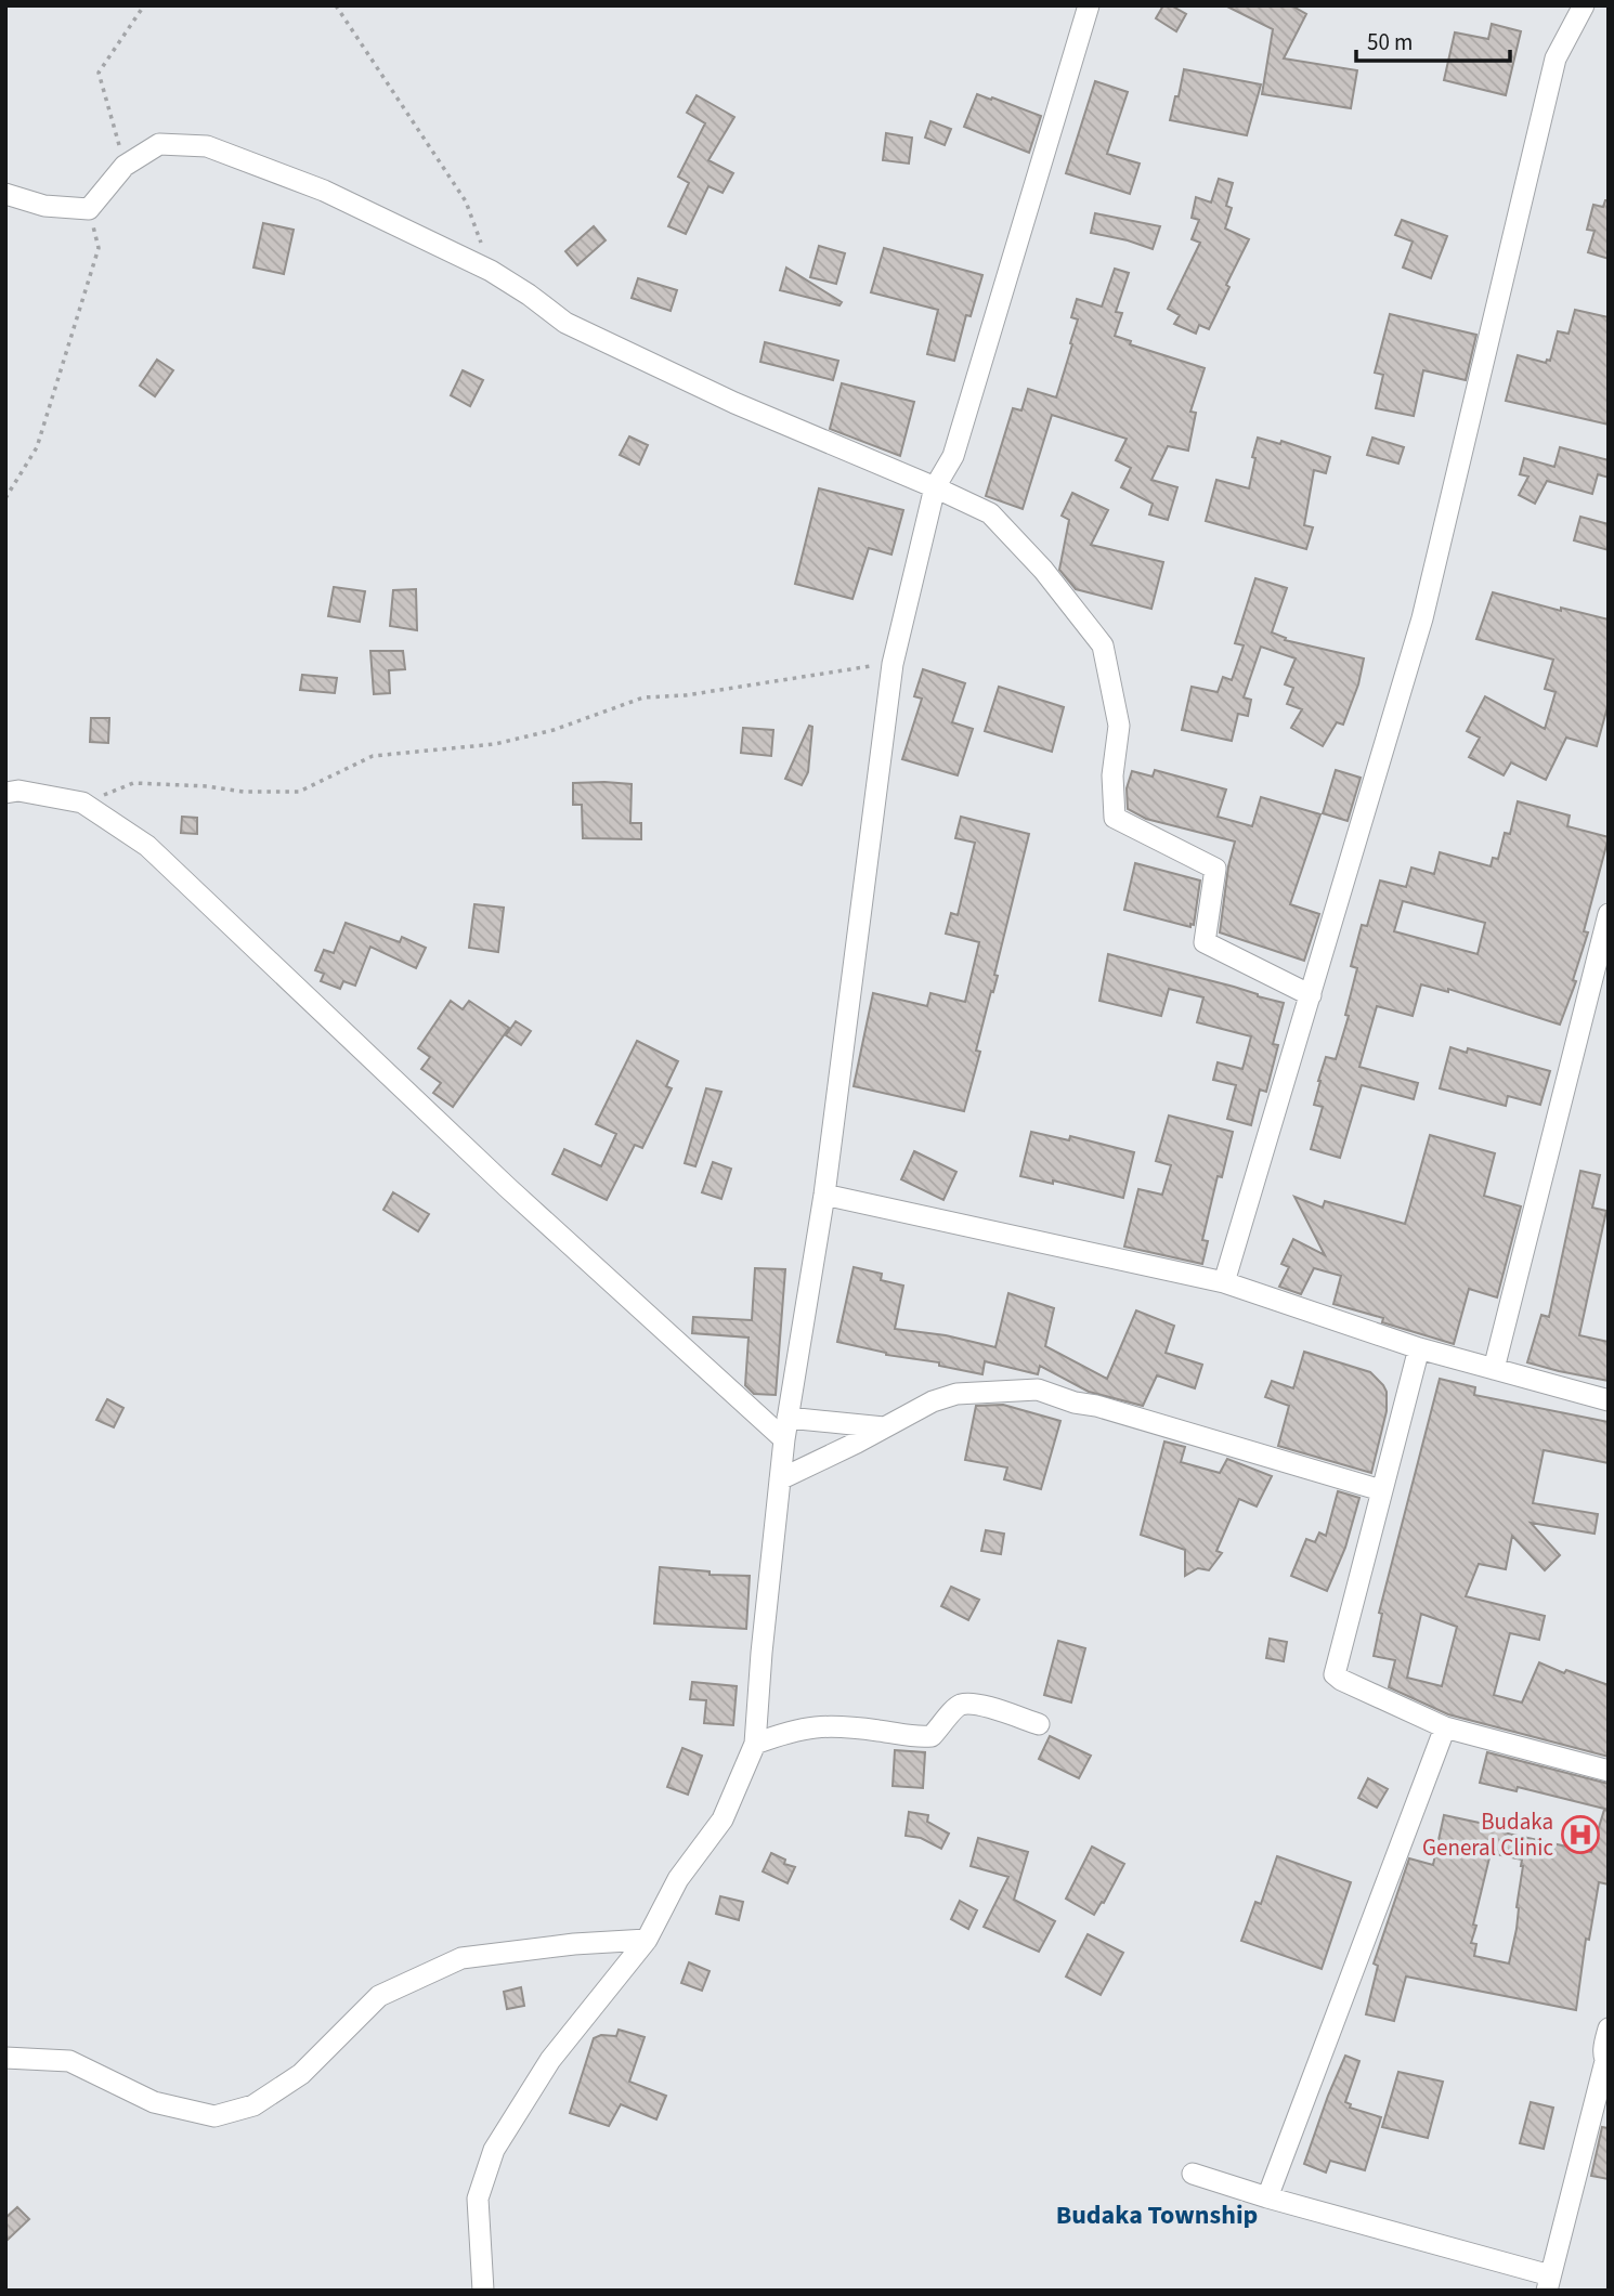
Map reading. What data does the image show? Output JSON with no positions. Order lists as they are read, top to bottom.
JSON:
{
  "districts": ["Budaka Township"],
  "places": {
    "hospital": ["Budaka General Clinic"]
  },
  "scale_bar": "50 m"
}
